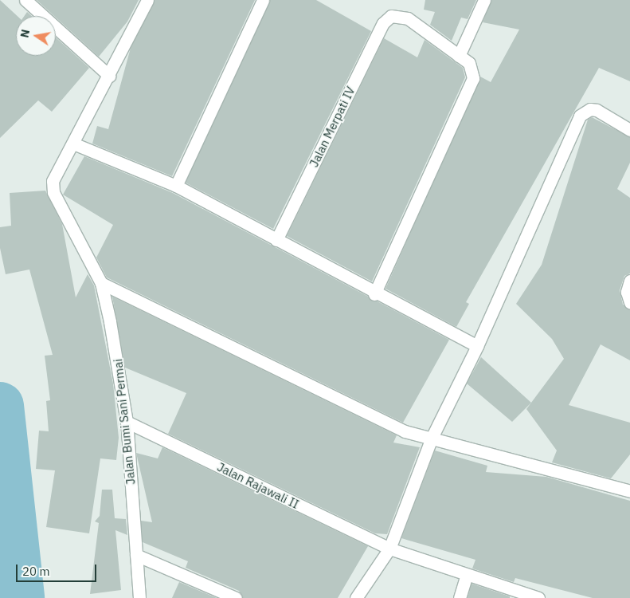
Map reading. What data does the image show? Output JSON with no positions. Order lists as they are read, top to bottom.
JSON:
{
  "streets": {
    "street": ["Jalan Merpati IV", "Jalan Bumi Sani Permai", "Jalan Rajawali II"]
  },
  "crossings": [
    ["Jalan Bumi Sani Permai", "Jalan Rajawali II"]
  ],
  "scale_bar": "20 m",
  "north": "left"
}
